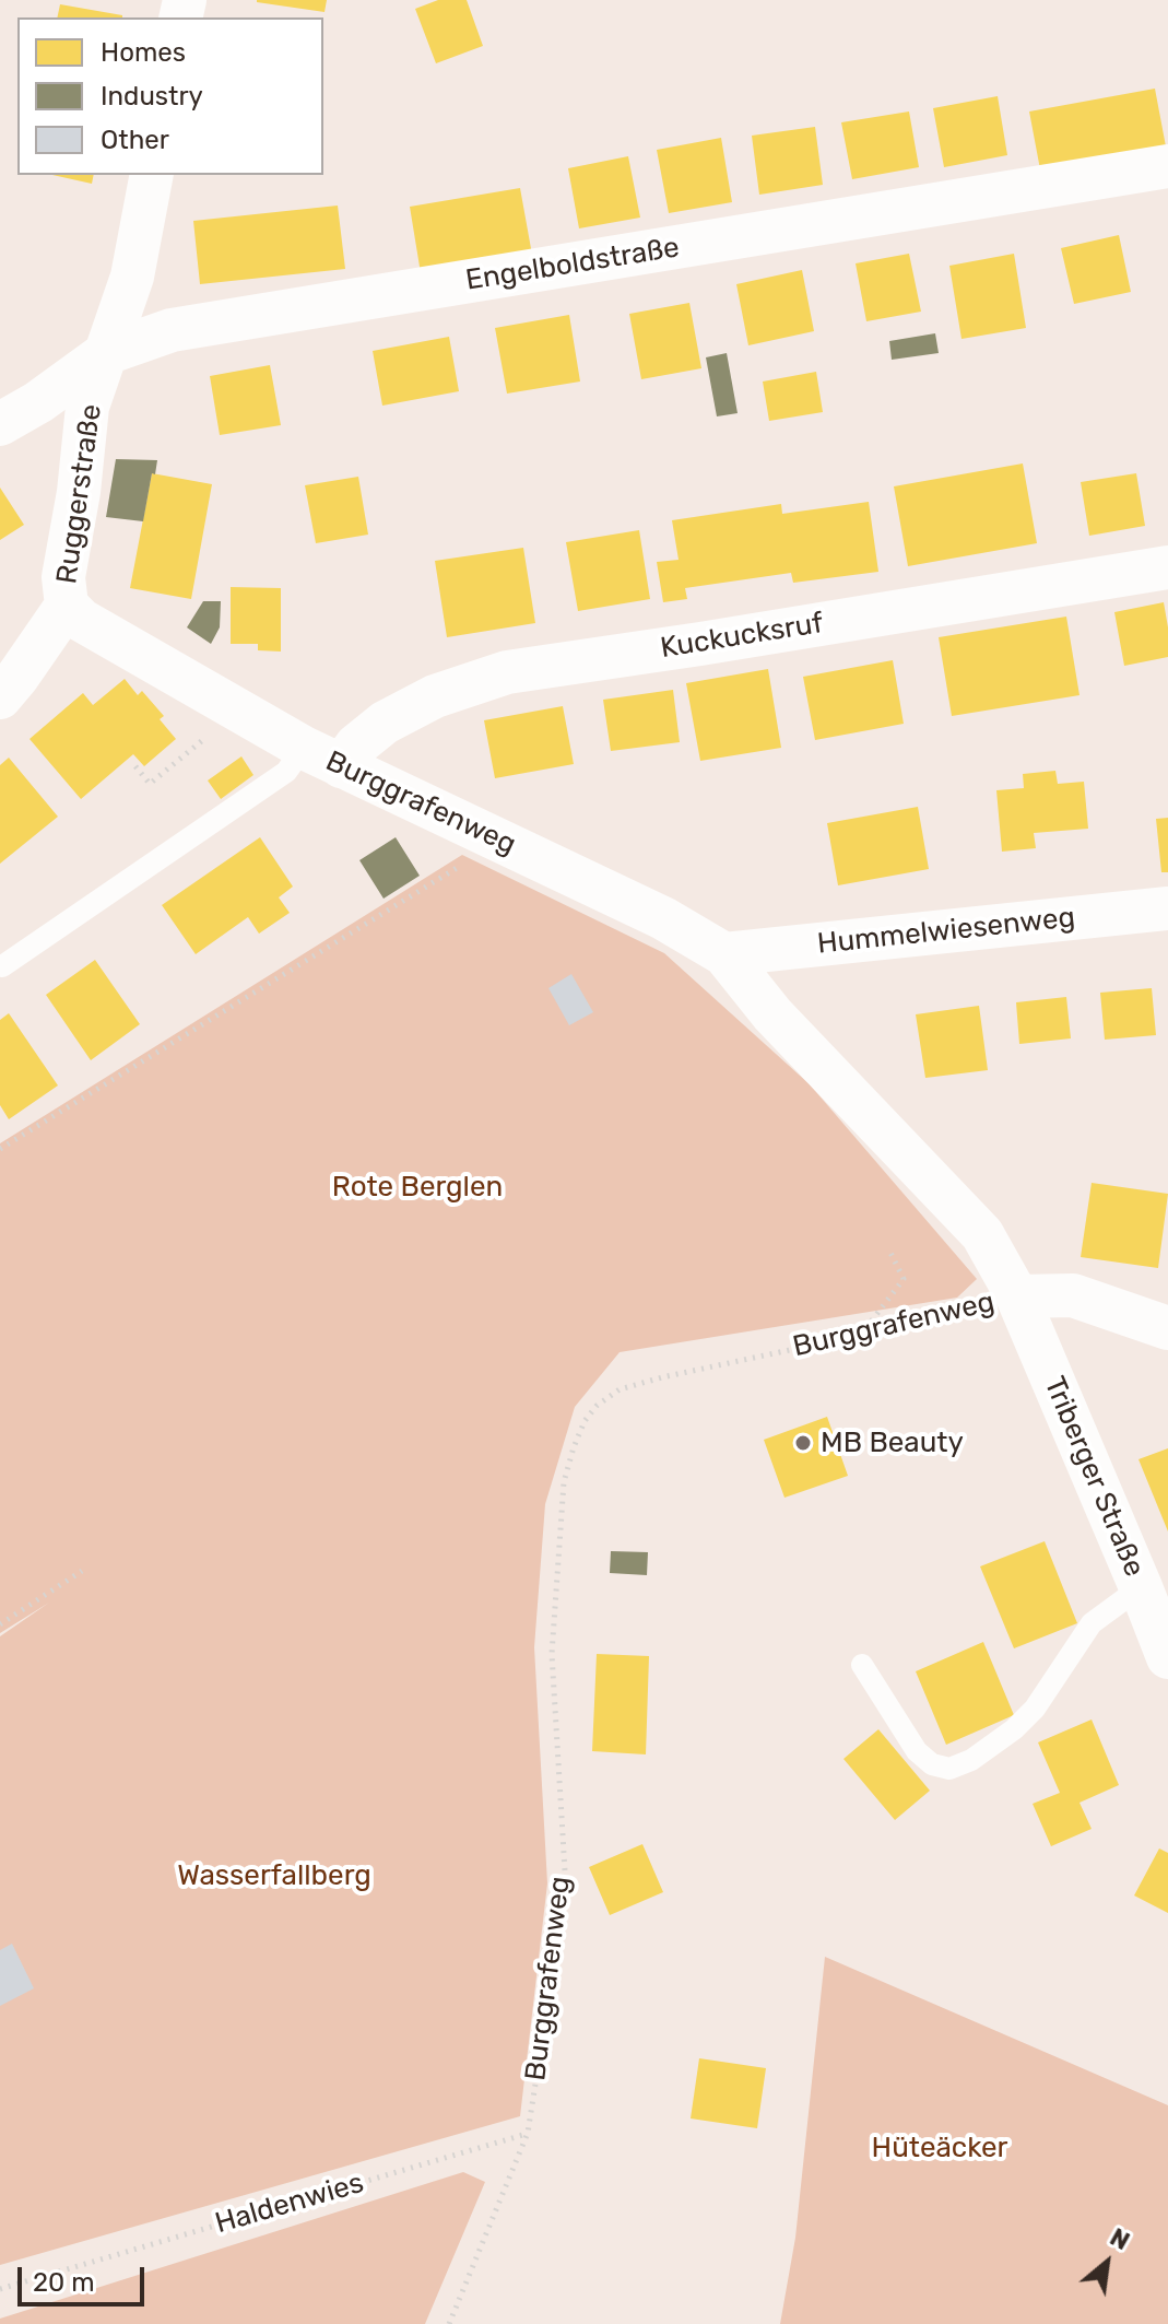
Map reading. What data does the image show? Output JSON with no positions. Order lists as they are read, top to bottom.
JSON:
{
  "streets": {
    "street": [
      "Engelboldstraße",
      "Ruggerstraße",
      "Kuckucksruf",
      "Burggrafenweg",
      "Hummelwiesenweg",
      "Triberger Straße"
    ],
    "path": ["Haldenwies"]
  },
  "crossings": [
    ["Engelboldstraße", "Ruggerstraße"],
    ["Ruggerstraße", "Burggrafenweg"],
    ["Kuckucksruf", "Burggrafenweg"],
    ["Burggrafenweg", "Hummelwiesenweg"],
    ["Burggrafenweg", "Triberger Straße"],
    ["Burggrafenweg", "Haldenwies"]
  ],
  "parks": ["Rote Berglen", "Wasserfallberg", "Hüteäcker"],
  "places": ["MB Beauty"],
  "legend": ["Homes", "Industry", "Other"],
  "scale_bar": "20 m",
  "north": "top right"
}
